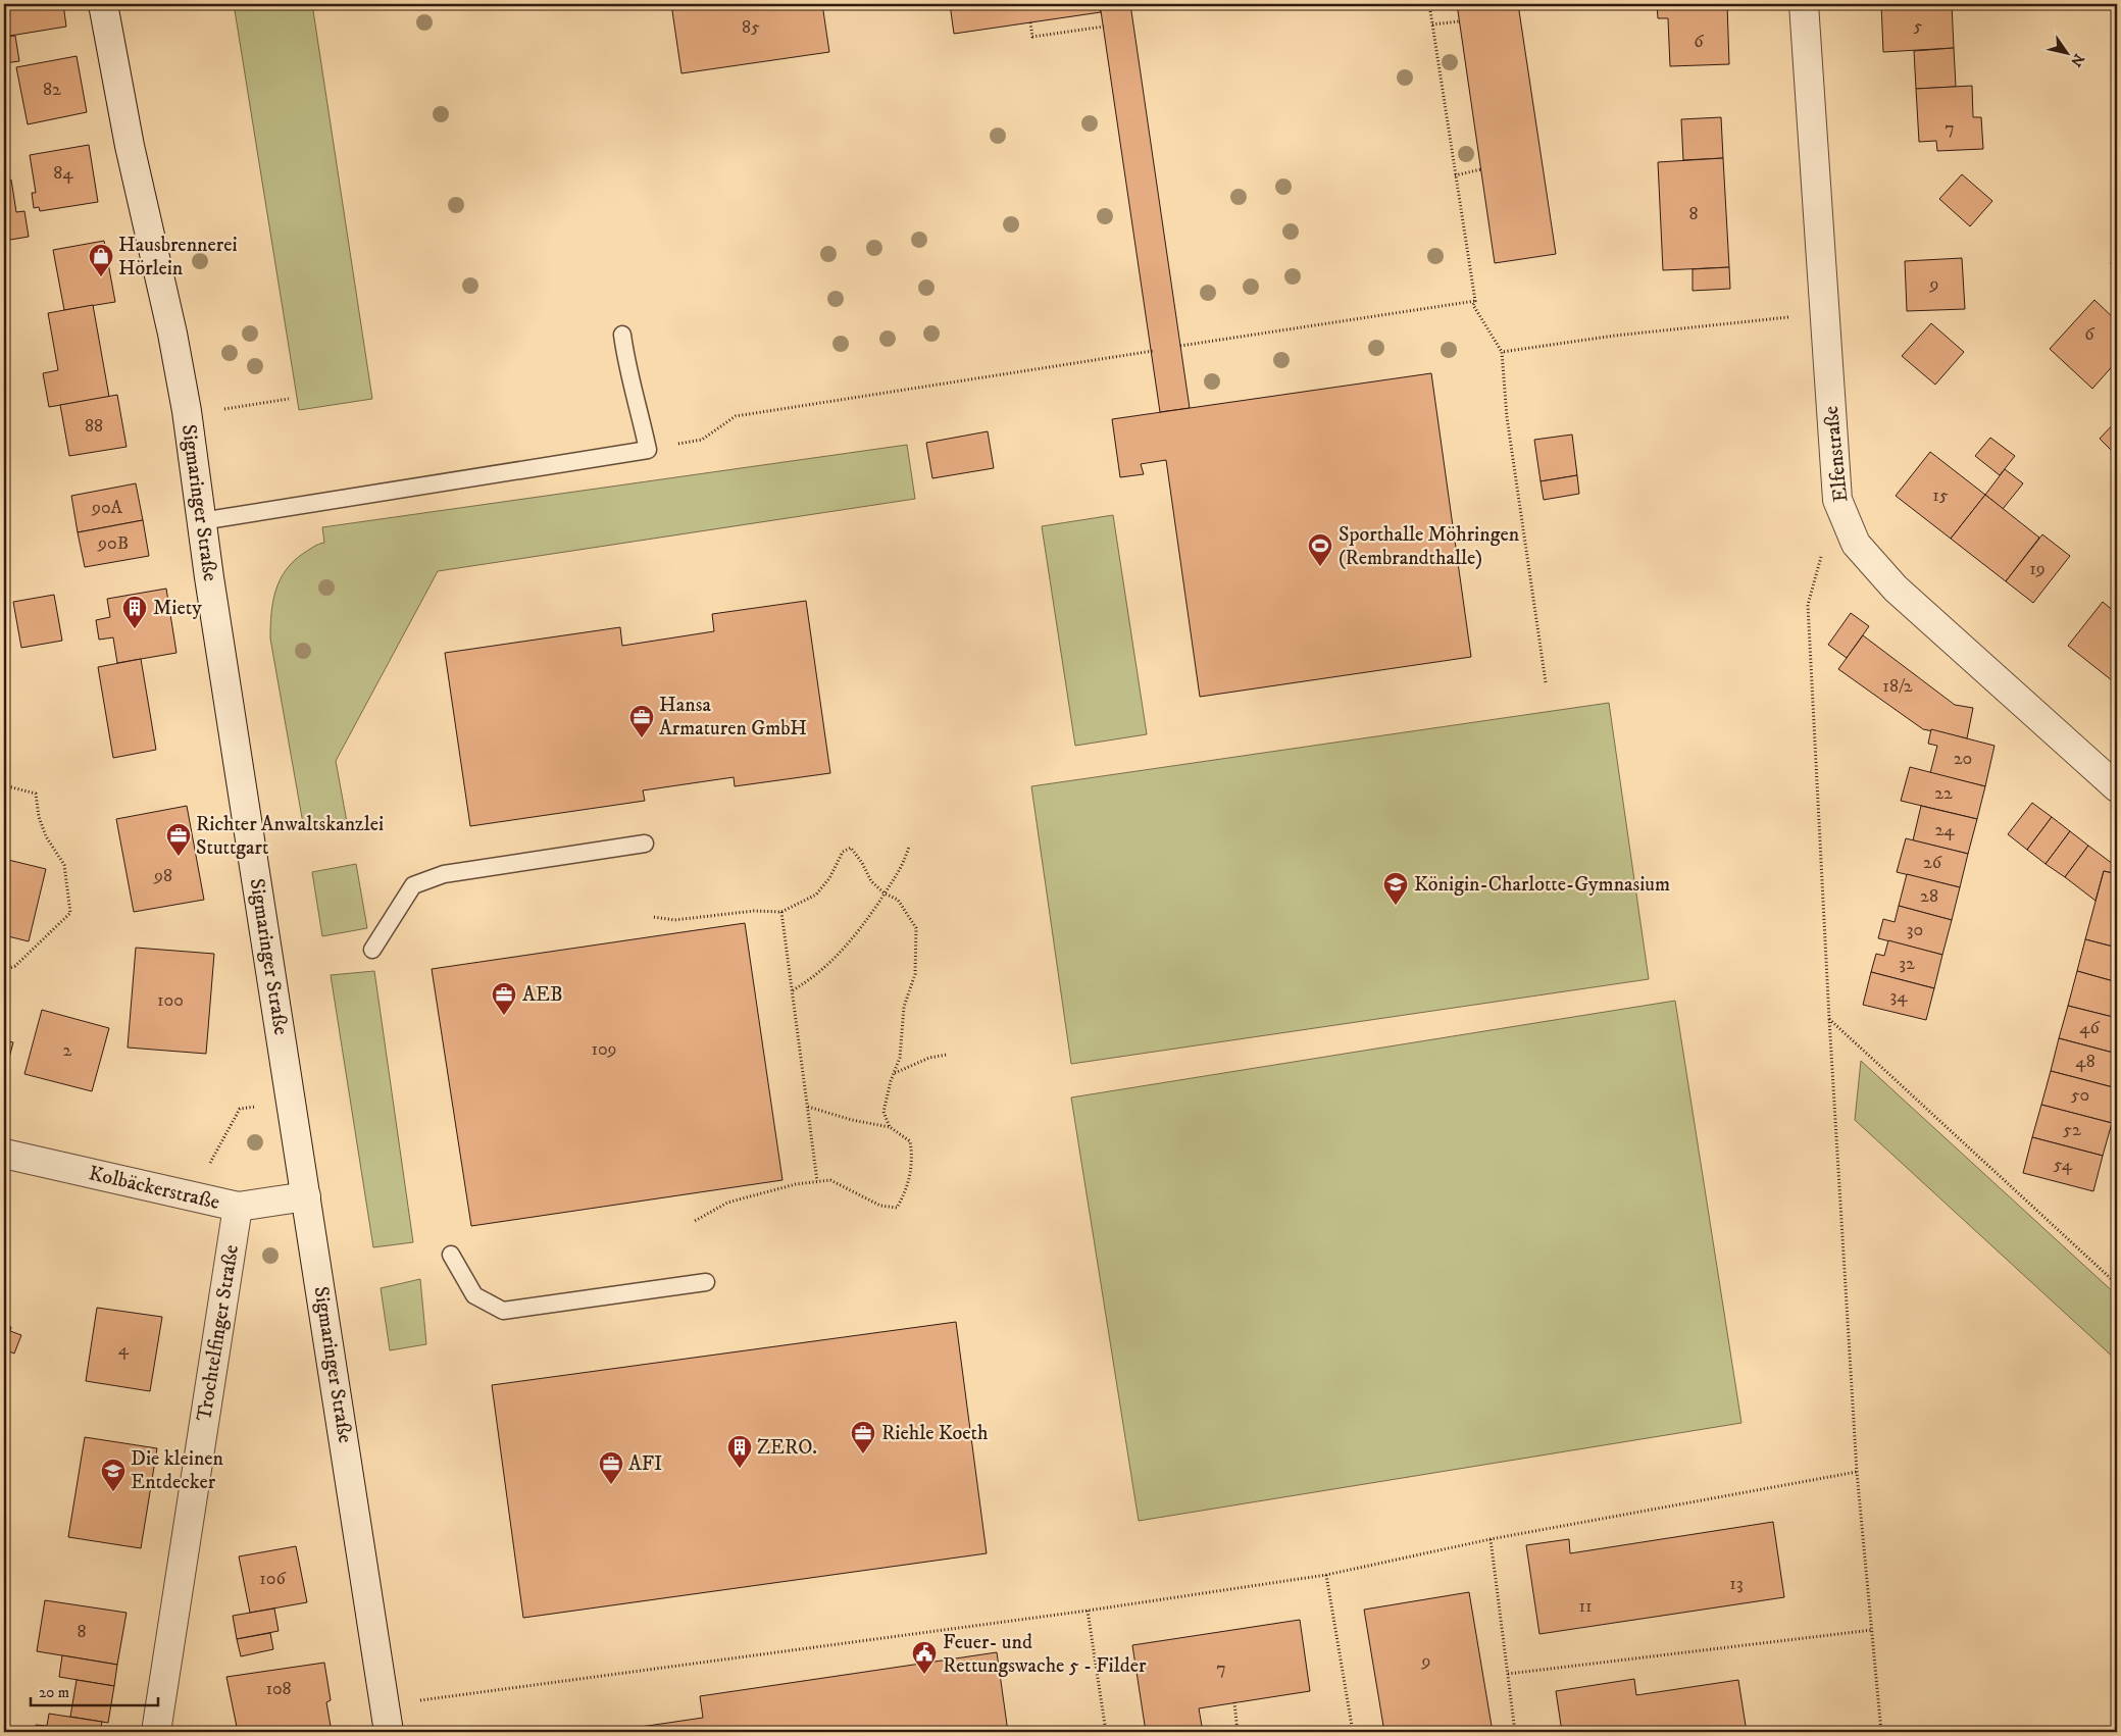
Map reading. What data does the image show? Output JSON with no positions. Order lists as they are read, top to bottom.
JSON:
{
  "streets": {
    "main road": [
      "Elfenstraße",
      "Sigmaringer Straße",
      "Kolbäckerstraße",
      "Trochtelfinger Straße"
    ]
  },
  "crossings": [
    ["Sigmaringer Straße", "Kolbäckerstraße"],
    ["Kolbäckerstraße", "Trochtelfinger Straße"]
  ],
  "places": {
    "shop": ["Hausbrennerei Hörlein"],
    "sports": ["Sporthalle Möhringen (Rembrandthalle)"],
    "building": ["Miety", "ZERO."],
    "office": [
      "Hansa Armaturen GmbH",
      "Richter Anwaltskanzlei Stuttgart",
      "AEB",
      "Riehle Koeth",
      "AFI"
    ],
    "school or university": ["Königin-Charlotte-Gymnasium", "Die kleinen Entdecker"],
    "public building": ["Feuer- und Rettungswache 5 - Filder"]
  },
  "house_numbers": [
    "5",
    "85",
    "6",
    "82",
    "7",
    "84",
    "8",
    "9",
    "6",
    "88",
    "15",
    "90A",
    "90B",
    "19",
    "18/2",
    "20",
    "22",
    "24",
    "26",
    "98",
    "28",
    "30",
    "32",
    "34",
    "100",
    "46",
    "109",
    "2",
    "48",
    "50",
    "52",
    "54",
    "4",
    "106",
    "13",
    "11",
    "8",
    "9",
    "7",
    "108"
  ],
  "scale_bar": "20 m",
  "north": "bottom right"
}
